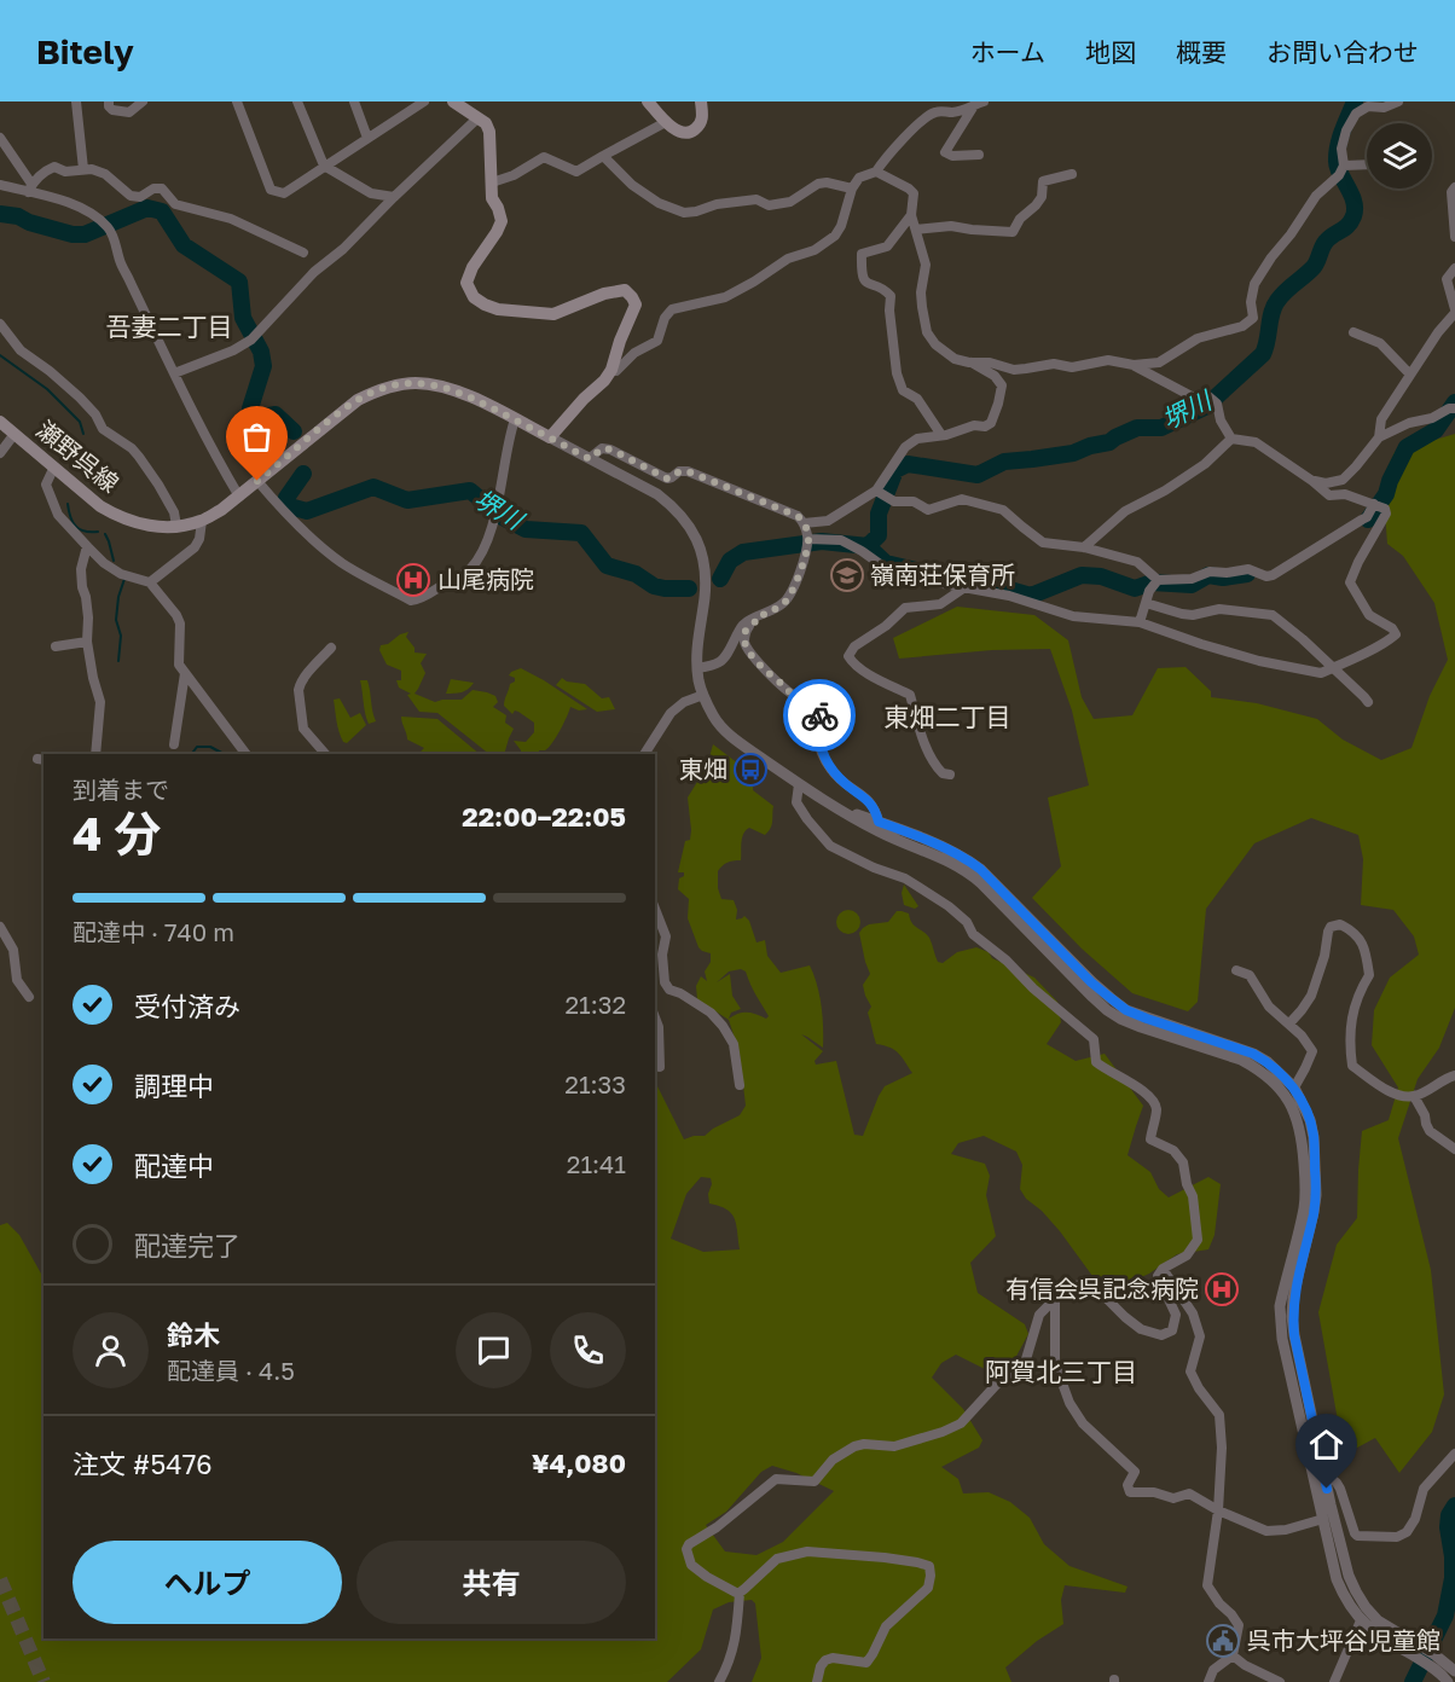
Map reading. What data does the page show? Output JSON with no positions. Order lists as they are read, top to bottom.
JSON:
{
  "streets": {
    "main road": ["瀬野呉線"]
  },
  "districts": ["吾妻二丁目", "東畑二丁目", "阿賀北三丁目"],
  "water": ["堺川"],
  "places": {
    "school or university": ["嶺南荘保育所"],
    "hospital": ["山尾病院", "有信会呉記念病院"],
    "bus stop": ["東畑"],
    "public building": ["呉市大坪谷児童館"]
  },
  "page": {
    "header": "Bitely",
    "nav": [
      "ホーム",
      "地図",
      "概要",
      "お問い合わせ"
    ],
    "heading": ["4 分", "到着まで", "22:00–22:05"],
    "panel": [
      "鈴木",
      "配達員 · 4.5",
      "注文 #5476",
      "¥4,080"
    ],
    "bar": "配達中 · 740 m",
    "list": [
      ["受付済み", "21:32"],
      ["調理中", "21:33"],
      ["配達中", "21:41"],
      "配達完了"
    ],
    "buttons": ["ヘルプ", "共有"]
  }
}
